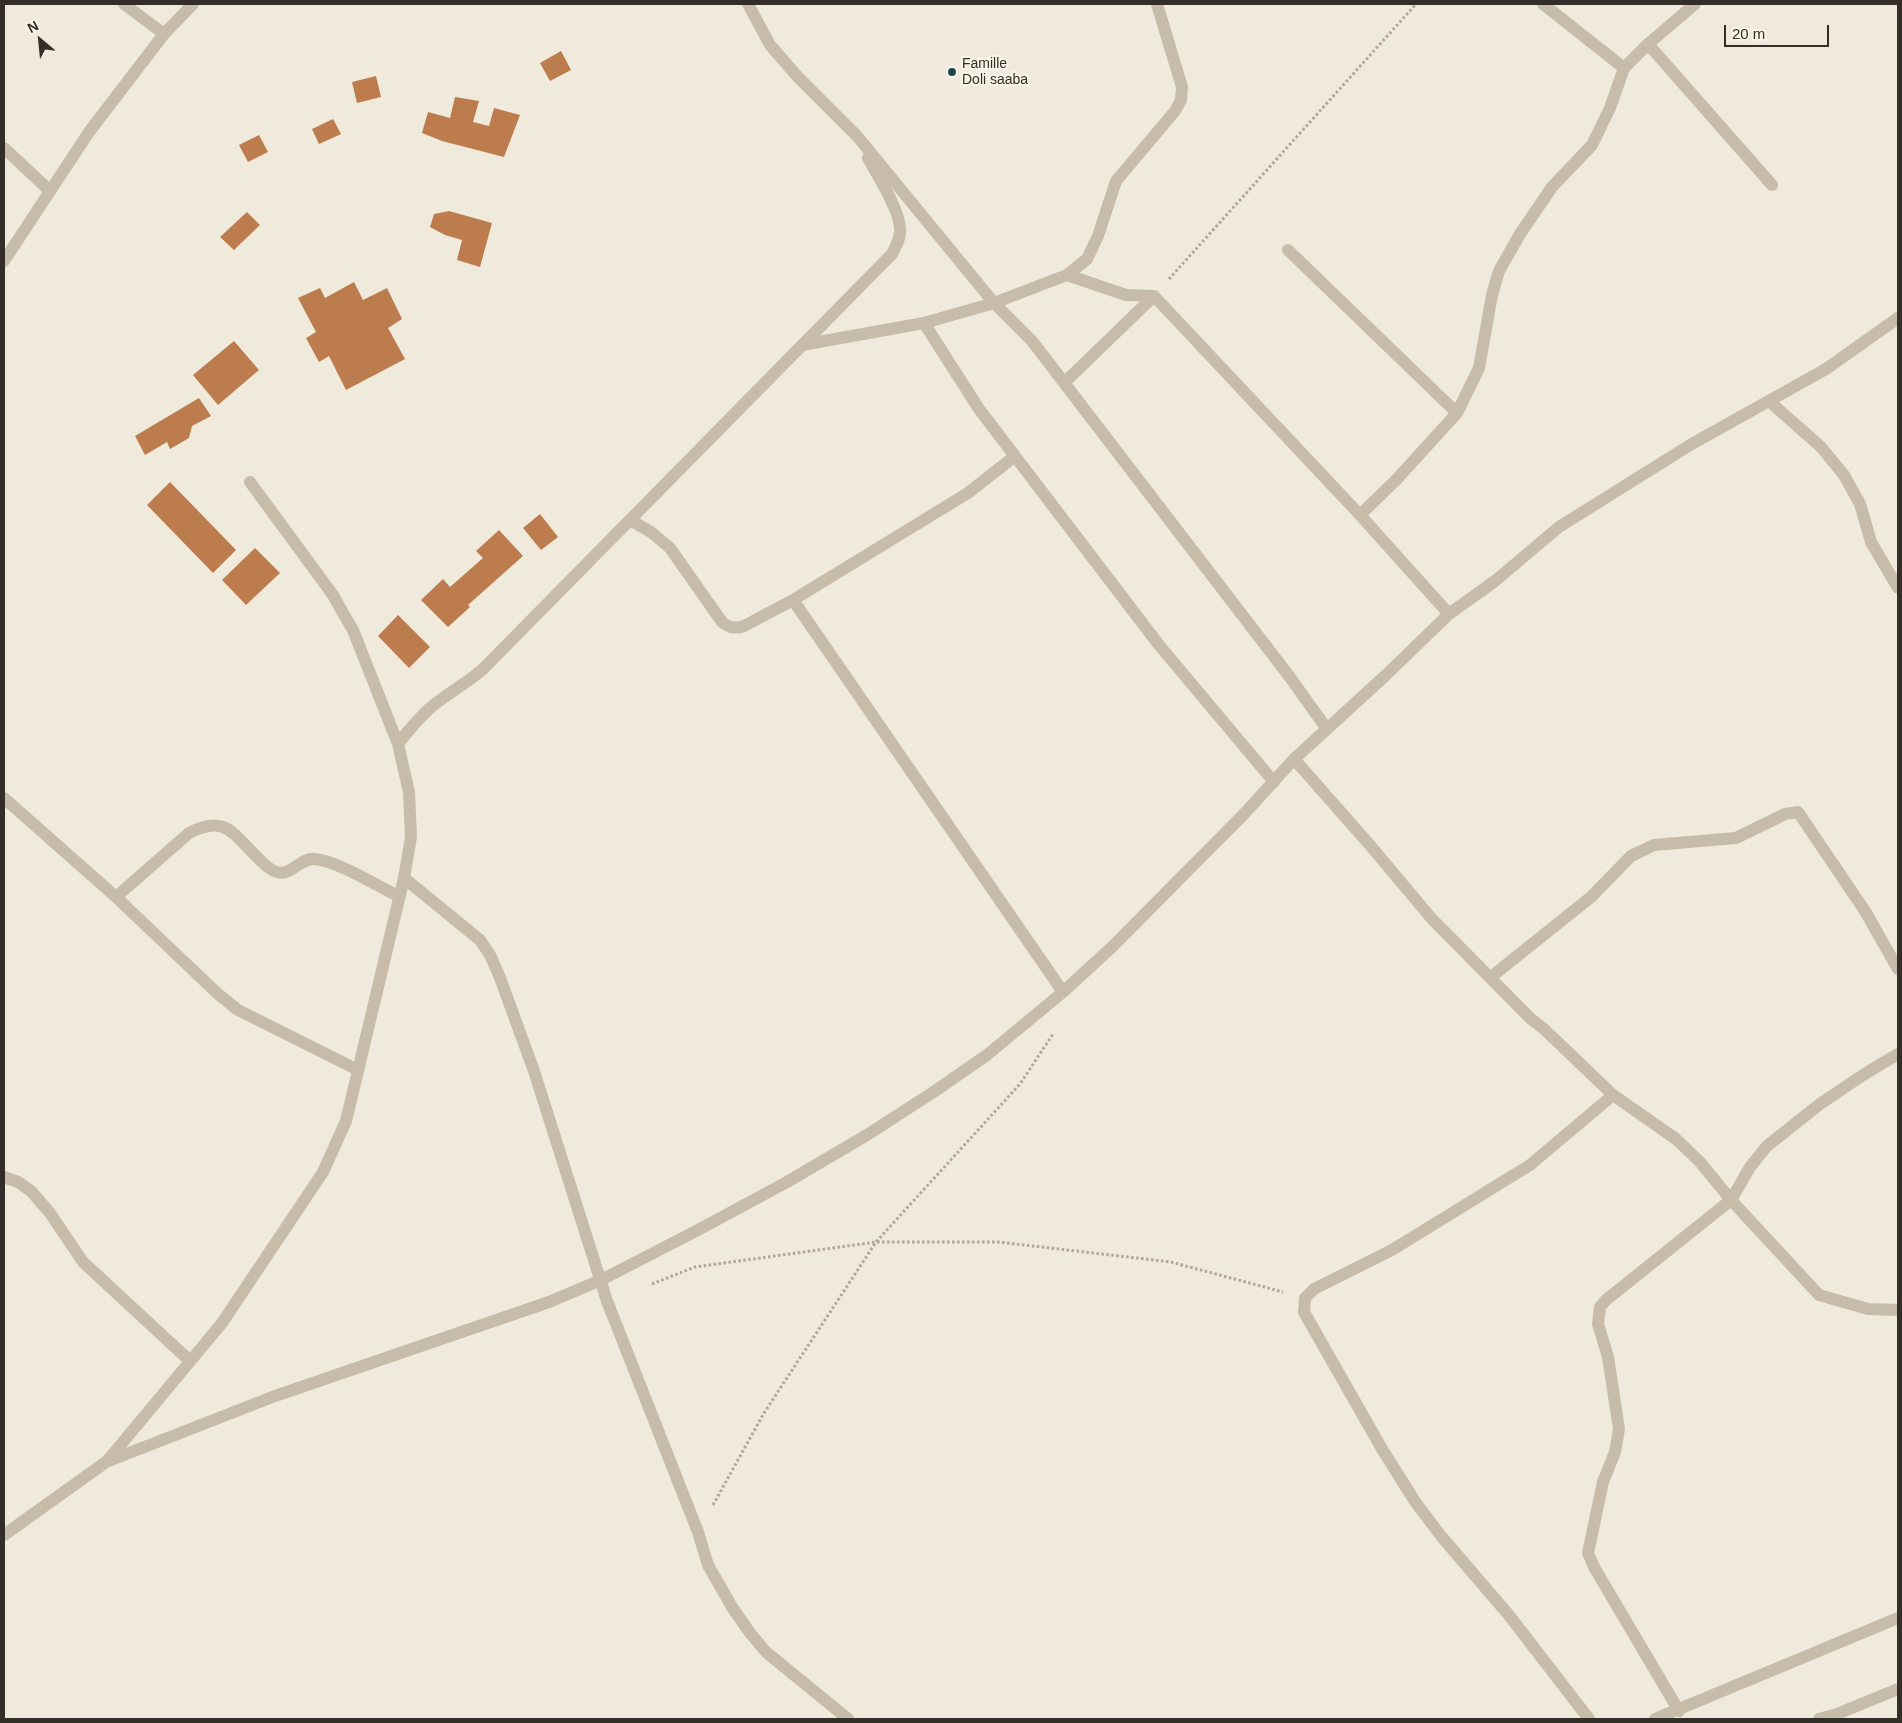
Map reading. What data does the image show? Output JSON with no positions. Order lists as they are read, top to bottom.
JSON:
{
  "places": ["Famille Doli saaba"],
  "scale_bar": "20 m",
  "north": "top left"
}
